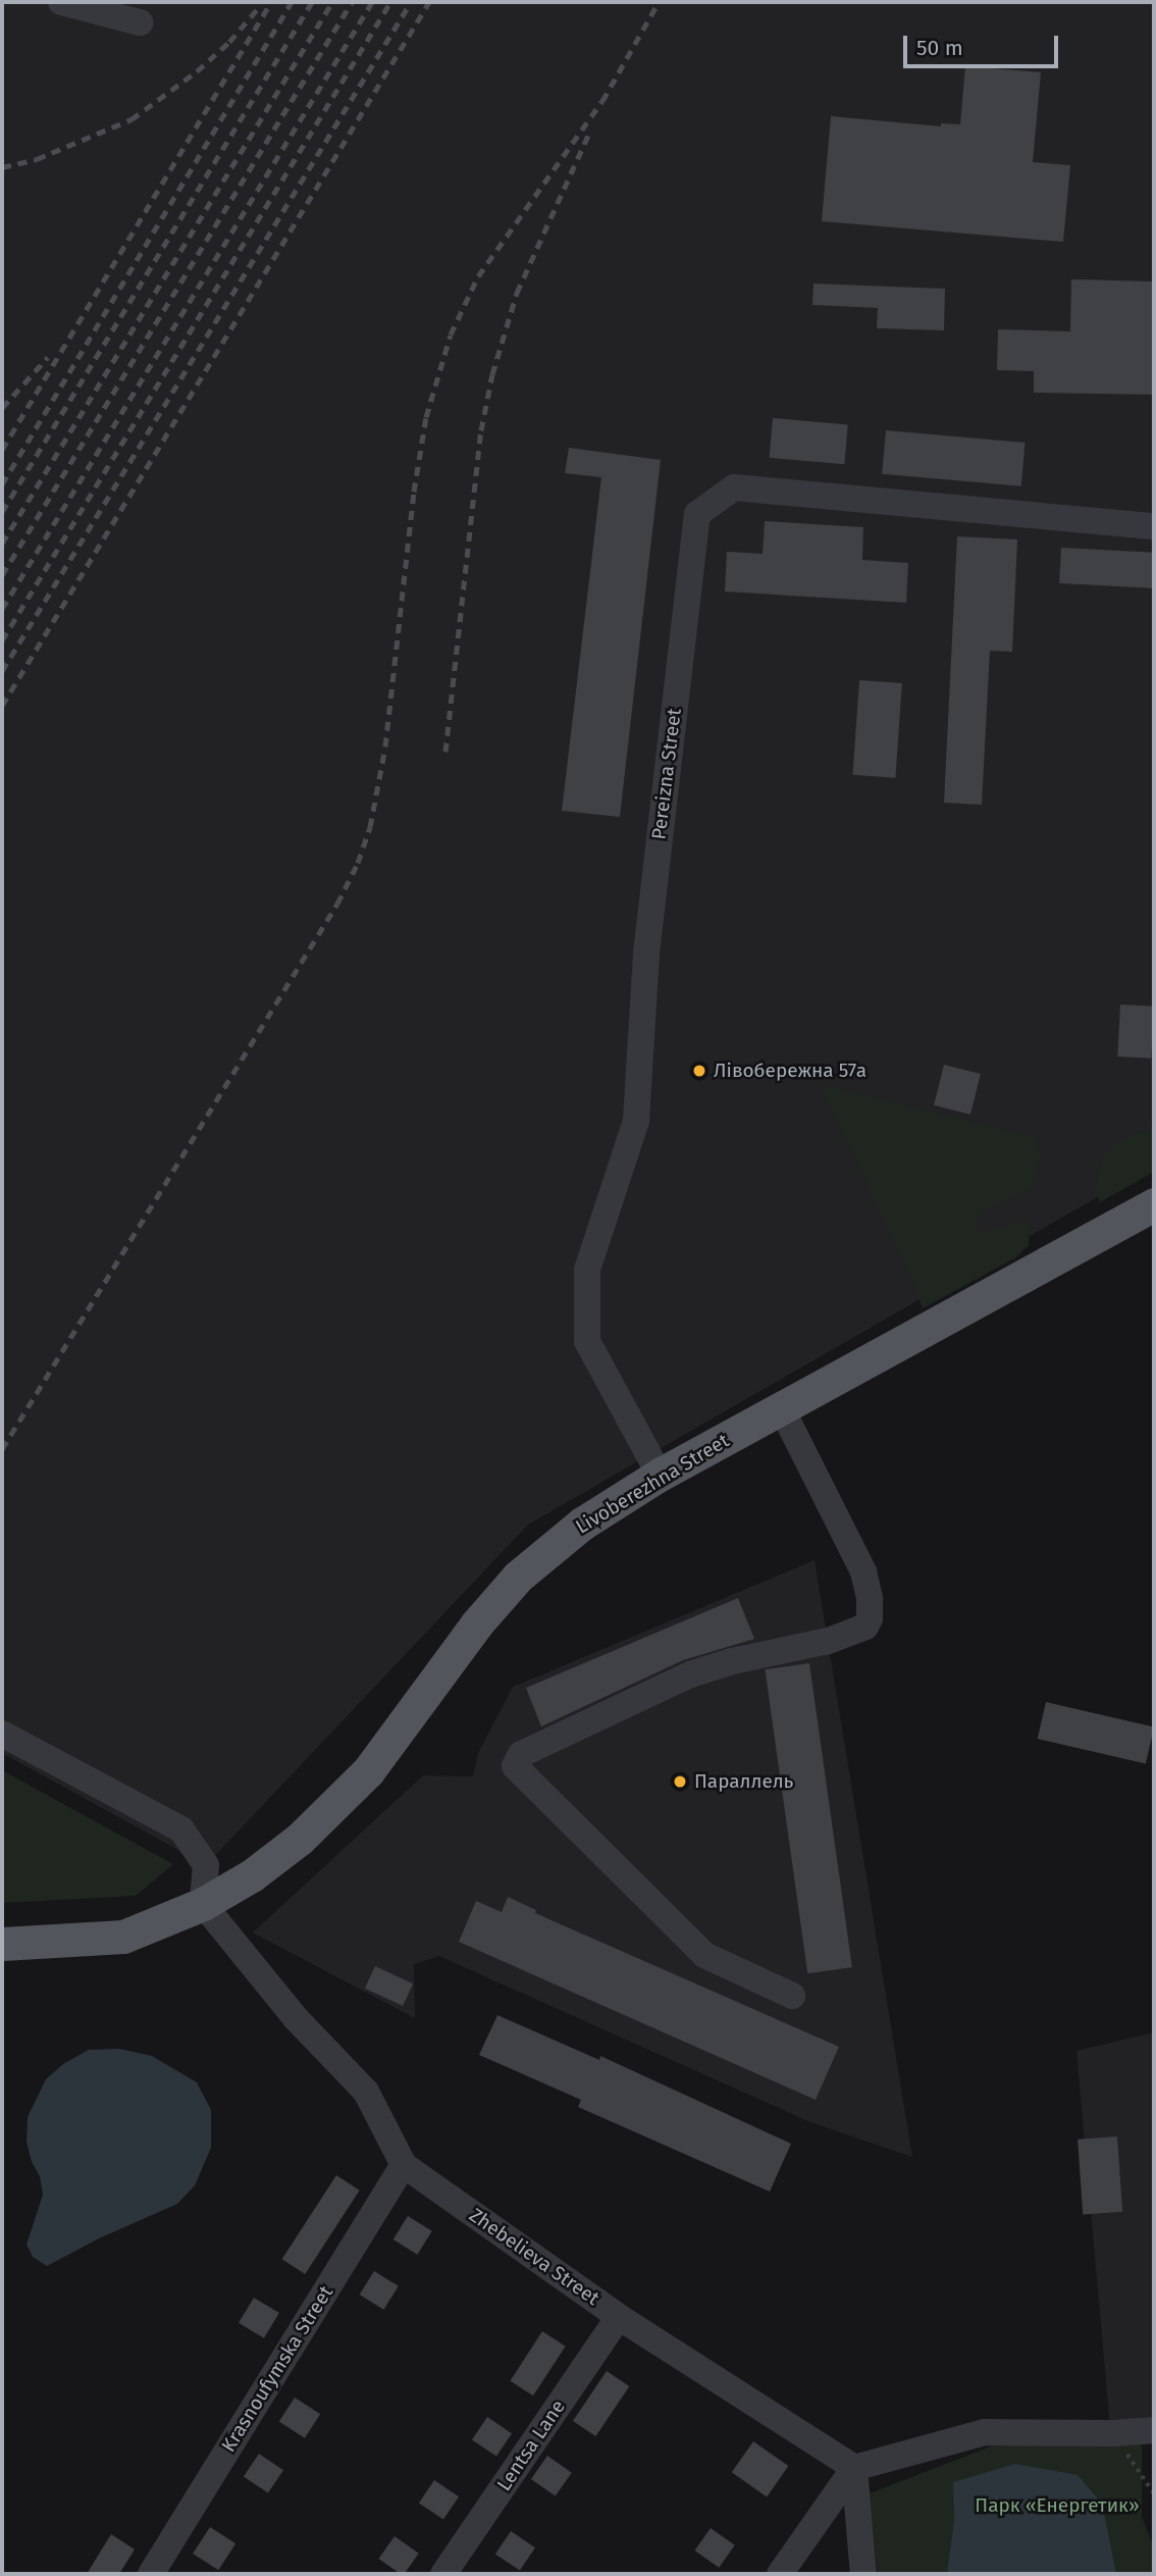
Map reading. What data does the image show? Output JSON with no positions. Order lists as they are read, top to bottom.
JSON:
{
  "streets": {
    "main road": ["Livoberezhna Street"],
    "street": [
      "Pereizna Street",
      "Zhebelieva Street",
      "Krasnoufymska Street",
      "Lentsa Lane"
    ]
  },
  "crossings": [
    ["Pereizna Street", "Livoberezhna Street"],
    ["Livoberezhna Street", "Zhebelieva Street"],
    ["Zhebelieva Street", "Krasnoufymska Street"],
    ["Zhebelieva Street", "Lentsa Lane"]
  ],
  "parks": ["Парк «Енергетик»"],
  "places": ["Лівобережна 57а", "Параллель"],
  "scale_bar": "50 m"
}
